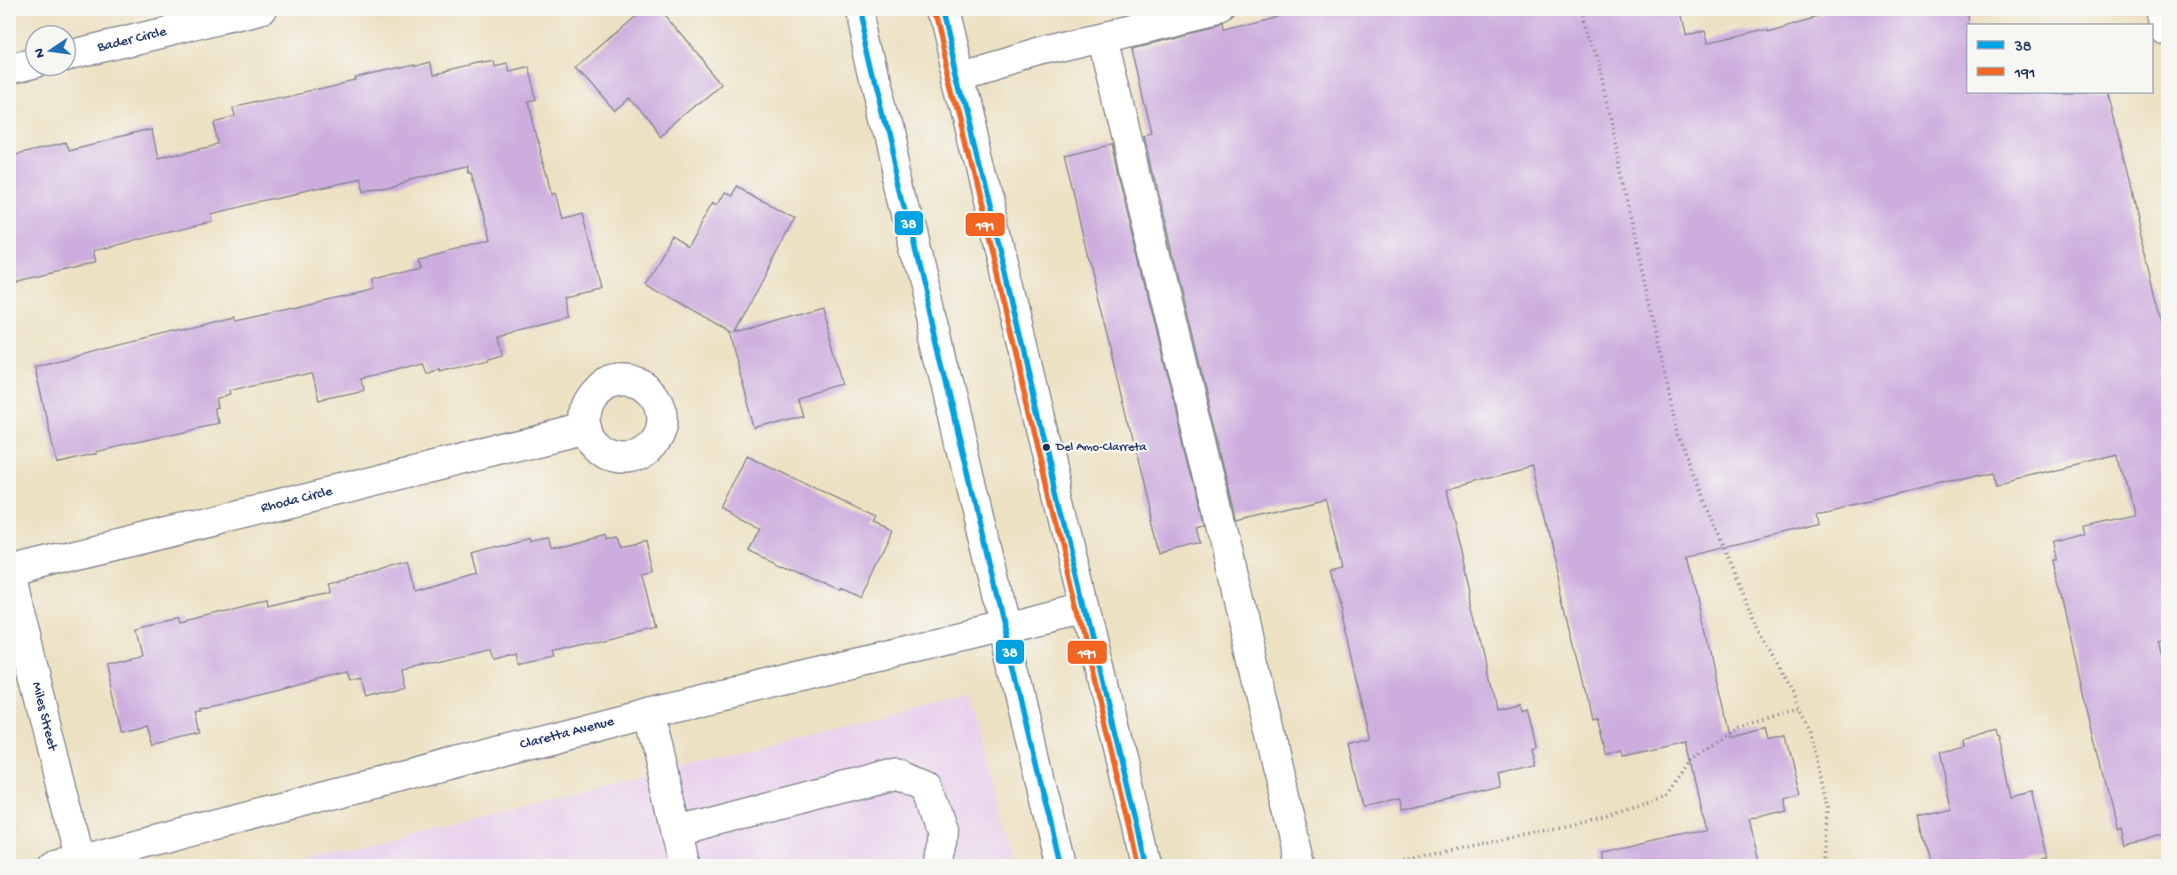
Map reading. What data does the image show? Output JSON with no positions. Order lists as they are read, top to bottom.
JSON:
{
  "streets": {
    "street": [
      "Bader Circle",
      "Rhoda Circle",
      "Miles Street",
      "Claretta Avenue"
    ]
  },
  "crossings": [
    ["Rhoda Circle", "Miles Street"],
    ["Miles Street", "Claretta Avenue"]
  ],
  "places": ["Del Amo-Clarreta"],
  "lines": ["transit line 38", "transit line 191"],
  "legend": ["38", "191"],
  "north": "left"
}
